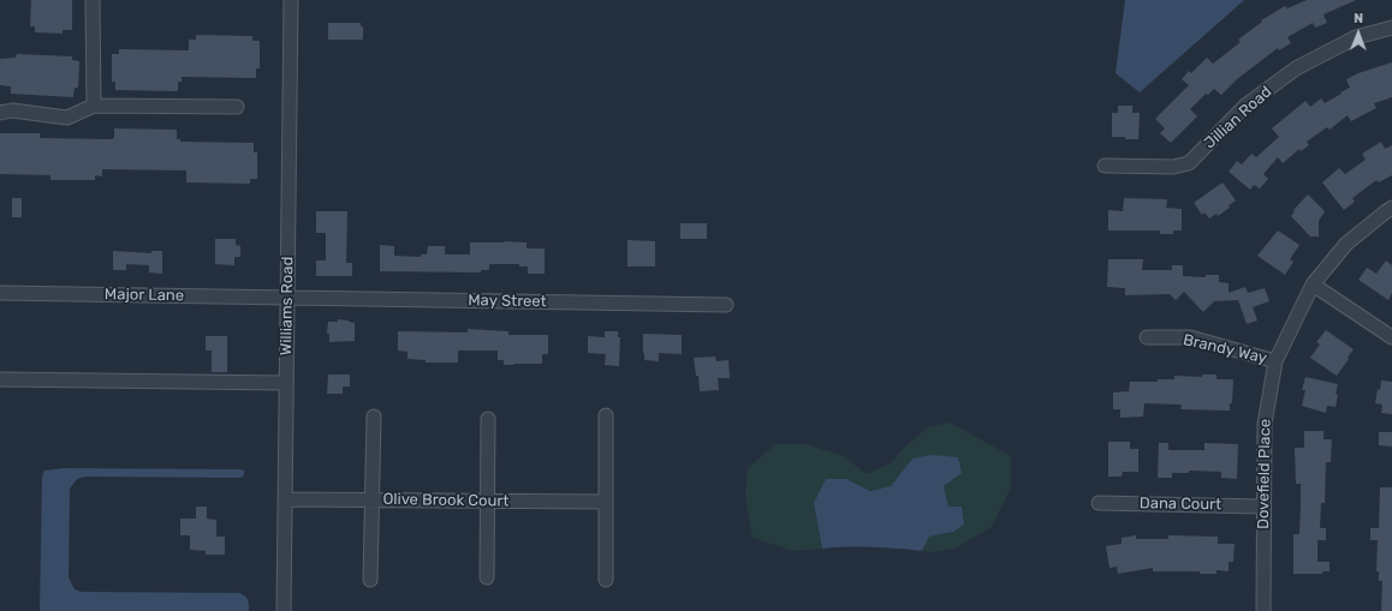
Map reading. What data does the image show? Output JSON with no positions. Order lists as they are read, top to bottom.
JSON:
{
  "streets": {
    "street": [
      "Jillian Road",
      "Major Lane",
      "May Street",
      "Williams Road",
      "Brandy Way",
      "Dovefield Place",
      "Olive Brook Court",
      "Dana Court"
    ]
  },
  "crossings": [
    ["Major Lane", "May Street"],
    ["Major Lane", "Williams Road"],
    ["May Street", "Williams Road"],
    ["Williams Road", "Olive Brook Court"],
    ["Brandy Way", "Dovefield Place"],
    ["Dovefield Place", "Dana Court"]
  ],
  "north": "top"
}
